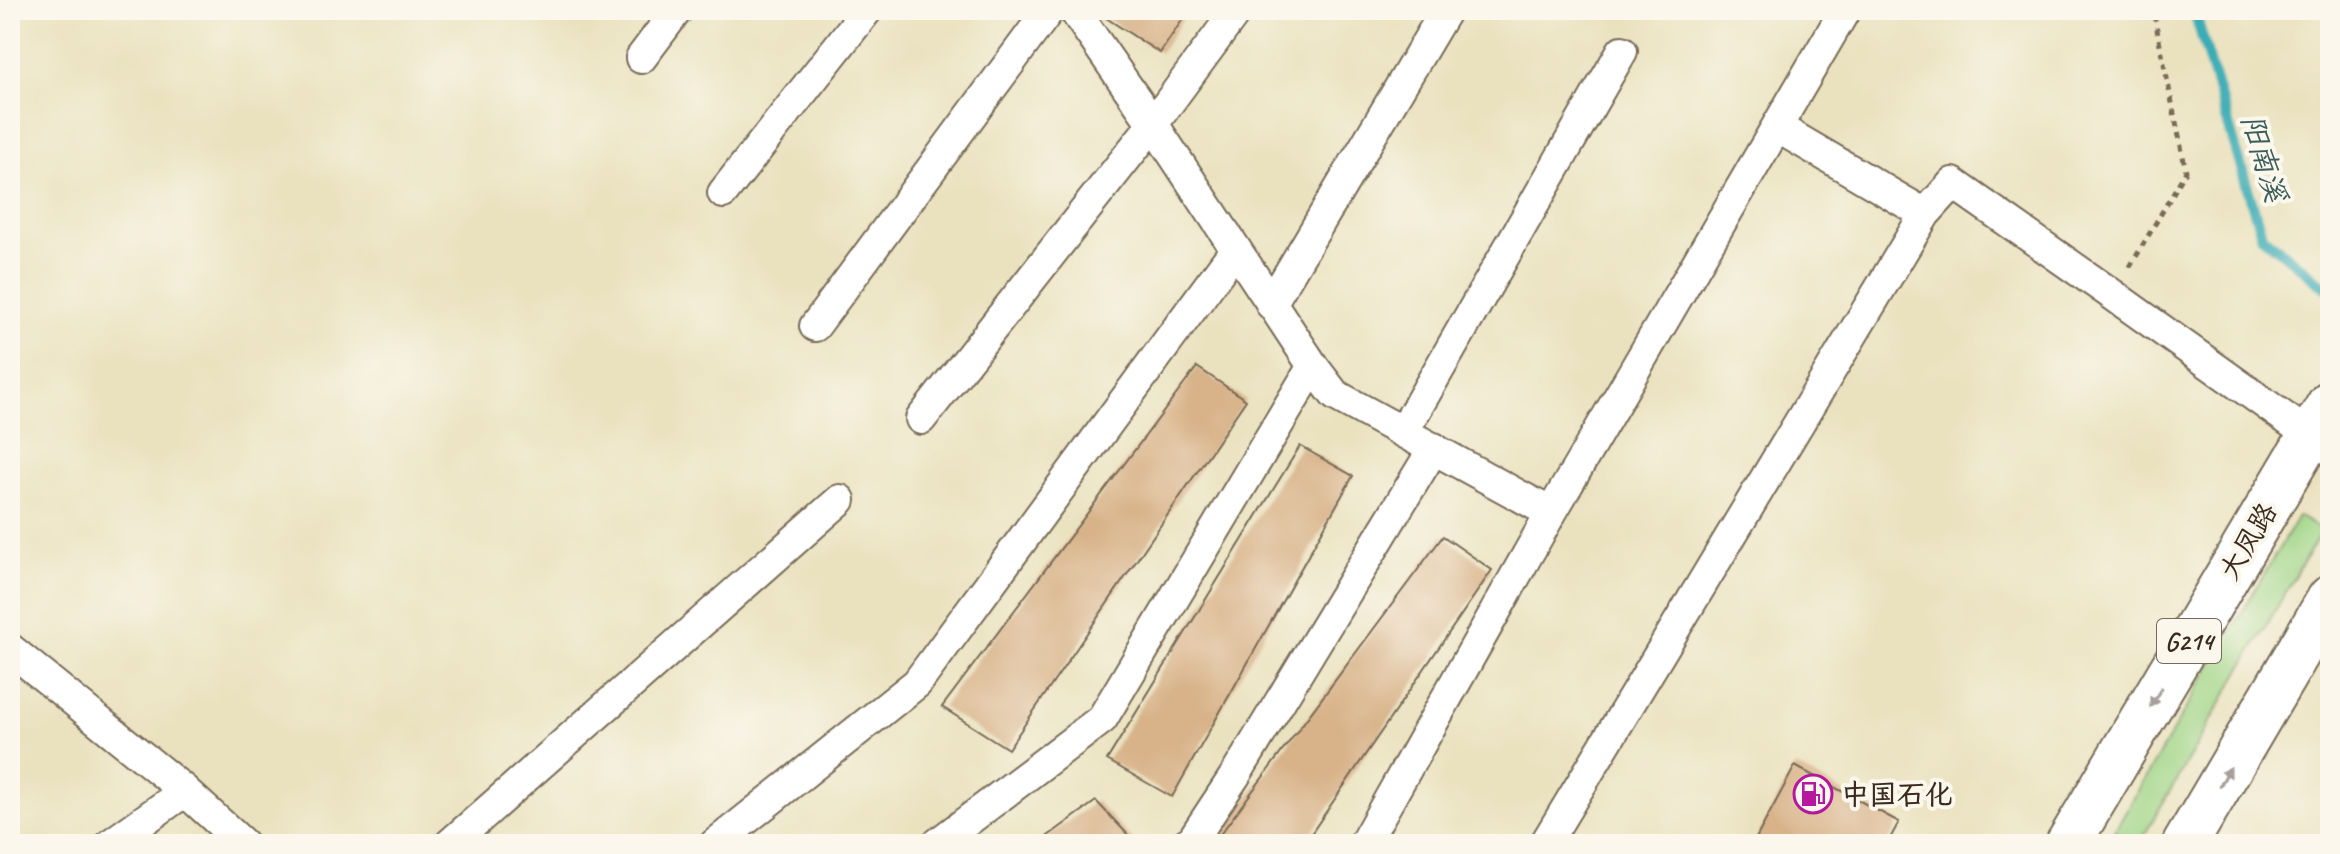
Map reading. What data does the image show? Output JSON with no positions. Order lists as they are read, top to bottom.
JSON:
{
  "streets": {
    "highway": ["大凤路", "G214"]
  },
  "water": ["阳南溪"],
  "places": {
    "fuel station": ["中国石化"]
  }
}
